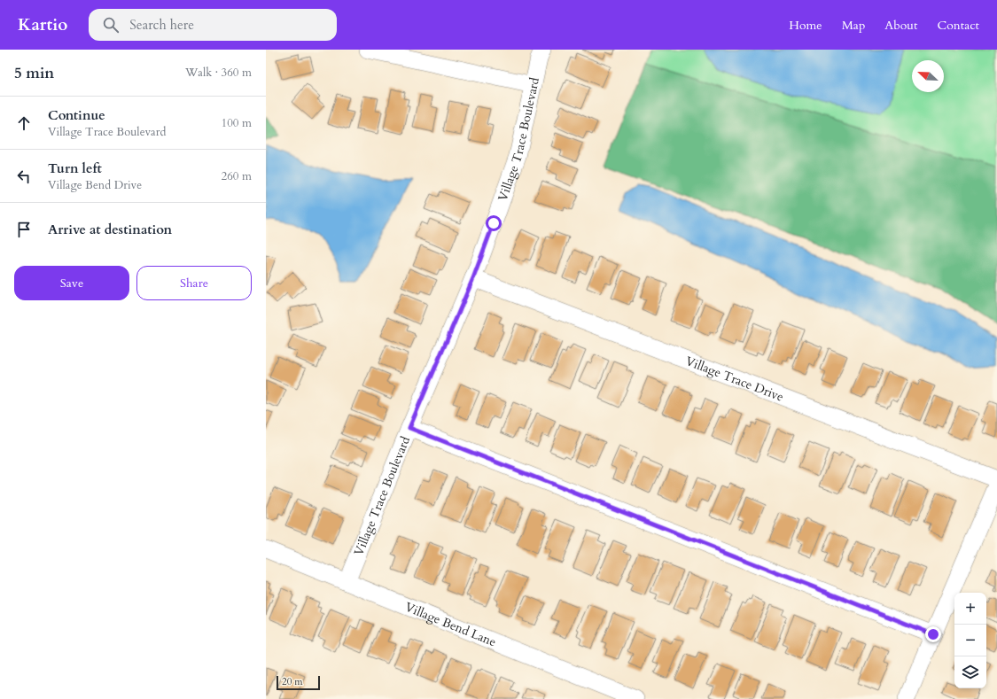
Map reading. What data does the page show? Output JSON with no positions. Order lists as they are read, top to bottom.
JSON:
{
  "streets": {
    "street": ["Village Trace Boulevard", "Village Trace Drive", "Village Bend Lane"]
  },
  "crossings": [
    ["Village Trace Boulevard", "Village Trace Drive"],
    ["Village Trace Boulevard", "Village Bend Lane"]
  ],
  "scale_bar": "20 m",
  "north": "top left",
  "page": {
    "header": "Kartio",
    "search": "Search here",
    "nav": [
      "Home",
      "Map",
      "About",
      "Contact"
    ],
    "heading": ["5 min", "Walk · 360 m"],
    "list": [
      ["Continue", "Village Trace Boulevard", "100 m"],
      ["Turn left", "Village Bend Drive", "260 m"],
      "Arrive at destination"
    ],
    "buttons": ["Save", "Share"],
    "map_buttons": ["+", "−"],
    "scale": "20 m"
  }
}
